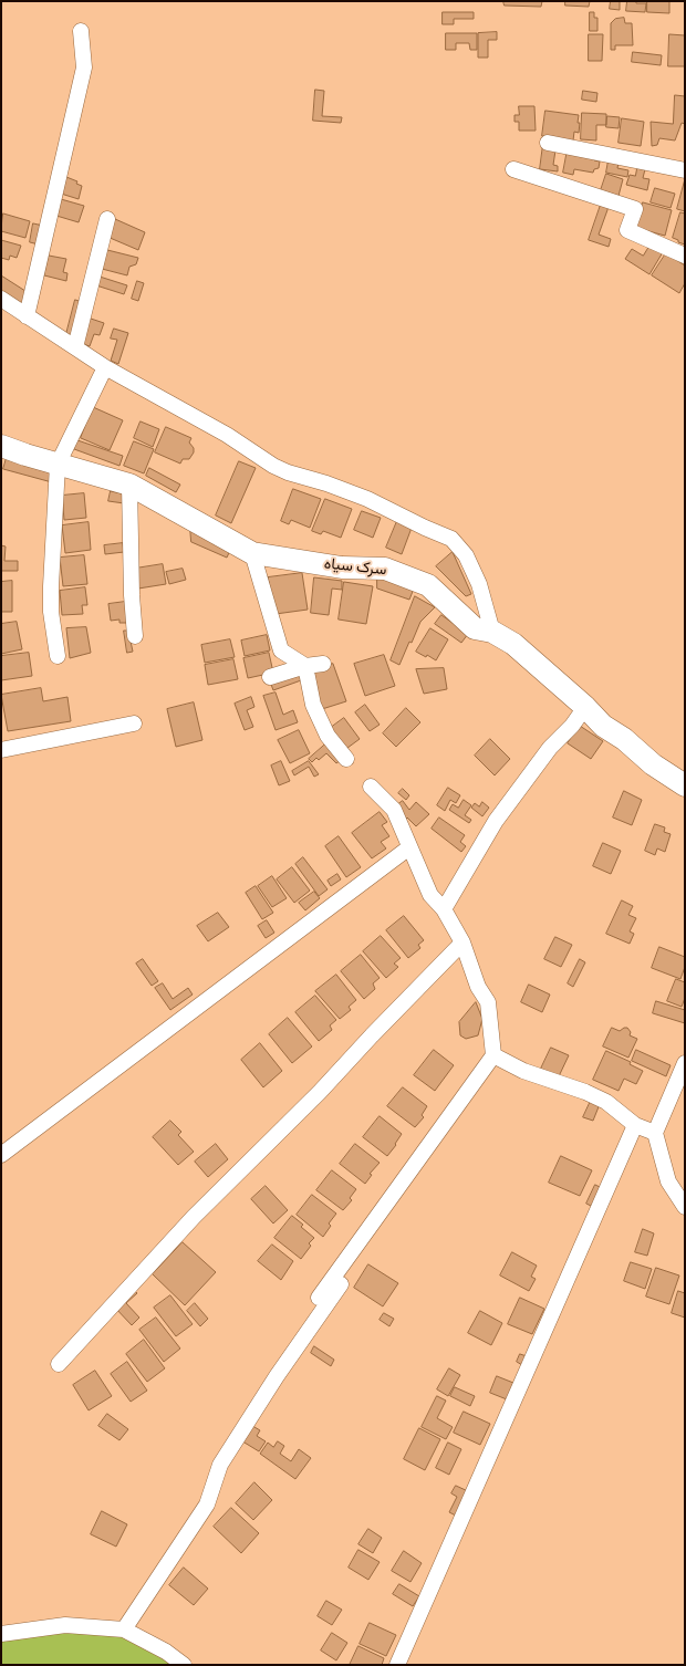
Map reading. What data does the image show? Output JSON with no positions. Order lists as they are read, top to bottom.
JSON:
{
  "streets": {
    "street": ["سرک سیاه"]
  }
}
